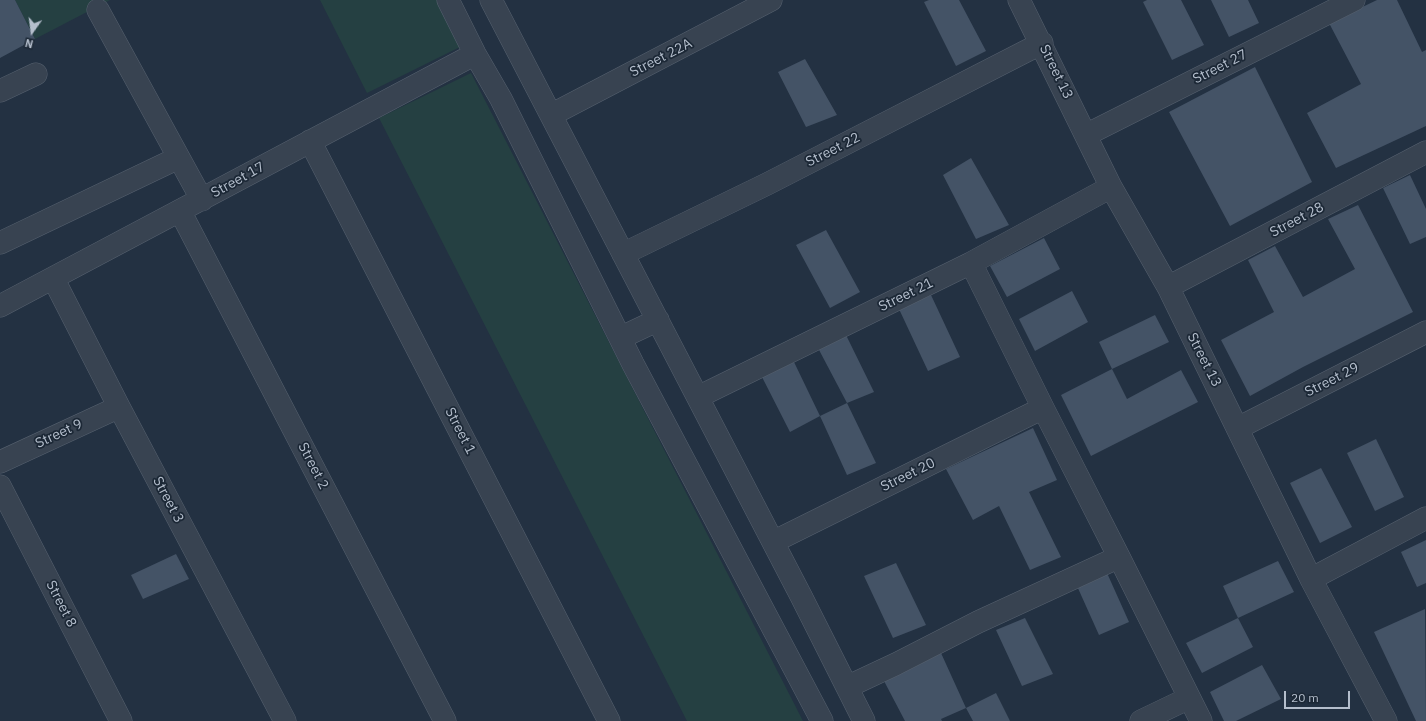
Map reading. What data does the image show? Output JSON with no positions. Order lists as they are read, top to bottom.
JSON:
{
  "streets": {
    "street": [
      "Street 22A",
      "Street 27",
      "Street 13",
      "Street 22",
      "Street 17",
      "Street 28",
      "Street 21",
      "Street 29",
      "Street 1",
      "Street 9",
      "Street 2",
      "Street 20",
      "Street 3",
      "Street 8"
    ]
  },
  "crossings": [
    ["Street 27", "Street 13"],
    ["Street 13", "Street 22"],
    ["Street 13", "Street 28"],
    ["Street 13", "Street 21"],
    ["Street 13", "Street 29"],
    ["Street 17", "Street 1"],
    ["Street 17", "Street 2"],
    ["Street 17", "Street 3"],
    ["Street 9", "Street 3"]
  ],
  "scale_bar": "20 m",
  "north": "bottom"
}
